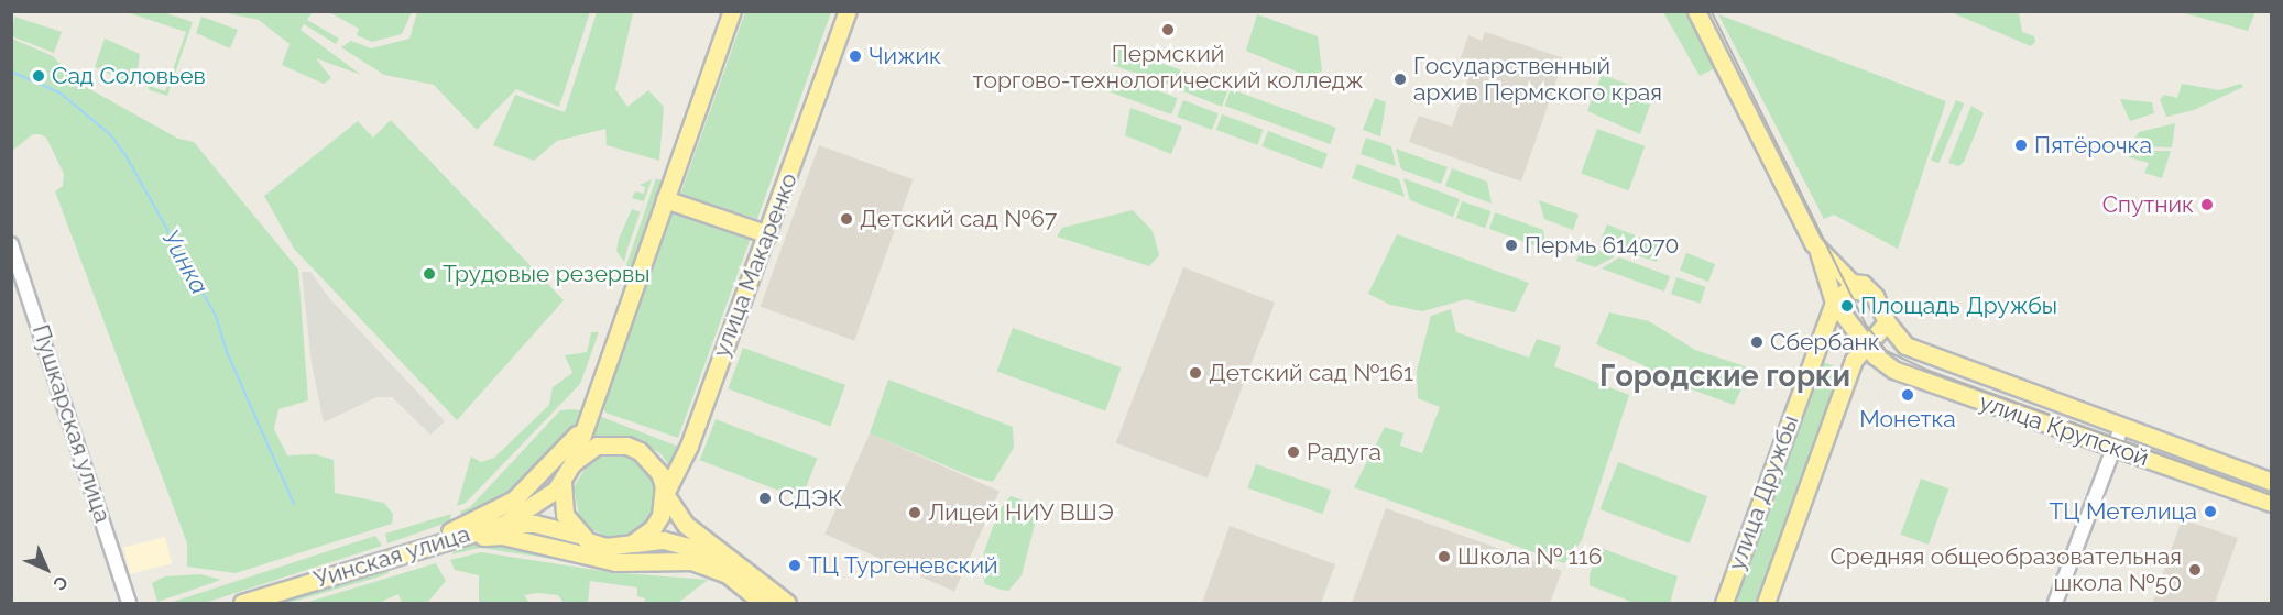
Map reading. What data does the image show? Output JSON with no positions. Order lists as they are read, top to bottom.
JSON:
{
  "streets": {
    "main road": [
      "улица Макаренко",
      "улица Крупской",
      "улица Дружбы",
      "Уинская улица"
    ],
    "street": ["Пушкарская улица"]
  },
  "crossings": [
    ["улица Крупской", "улица Дружбы"]
  ],
  "districts": ["Городские горки"],
  "water": ["Уинка"],
  "places": [
    "Пермский торгово-технологический колледж",
    "Чижик",
    "Сад Соловьев",
    "Государственный архив Пермского края",
    "Пятёрочка",
    "Спутник",
    "Детский сад №67",
    "Пермь 614070",
    "Трудовые резервы",
    "Площадь Дружбы",
    "Сбербанк",
    "Детский сад №161",
    "Монетка",
    "Радуга",
    "СДЭК",
    "ТЦ Метелица",
    "Лицей НИУ ВШЭ",
    "Школа № 116",
    "ТЦ Тургеневский",
    "Средняя общеобразовательная школа №50"
  ],
  "north": "bottom right"
}
